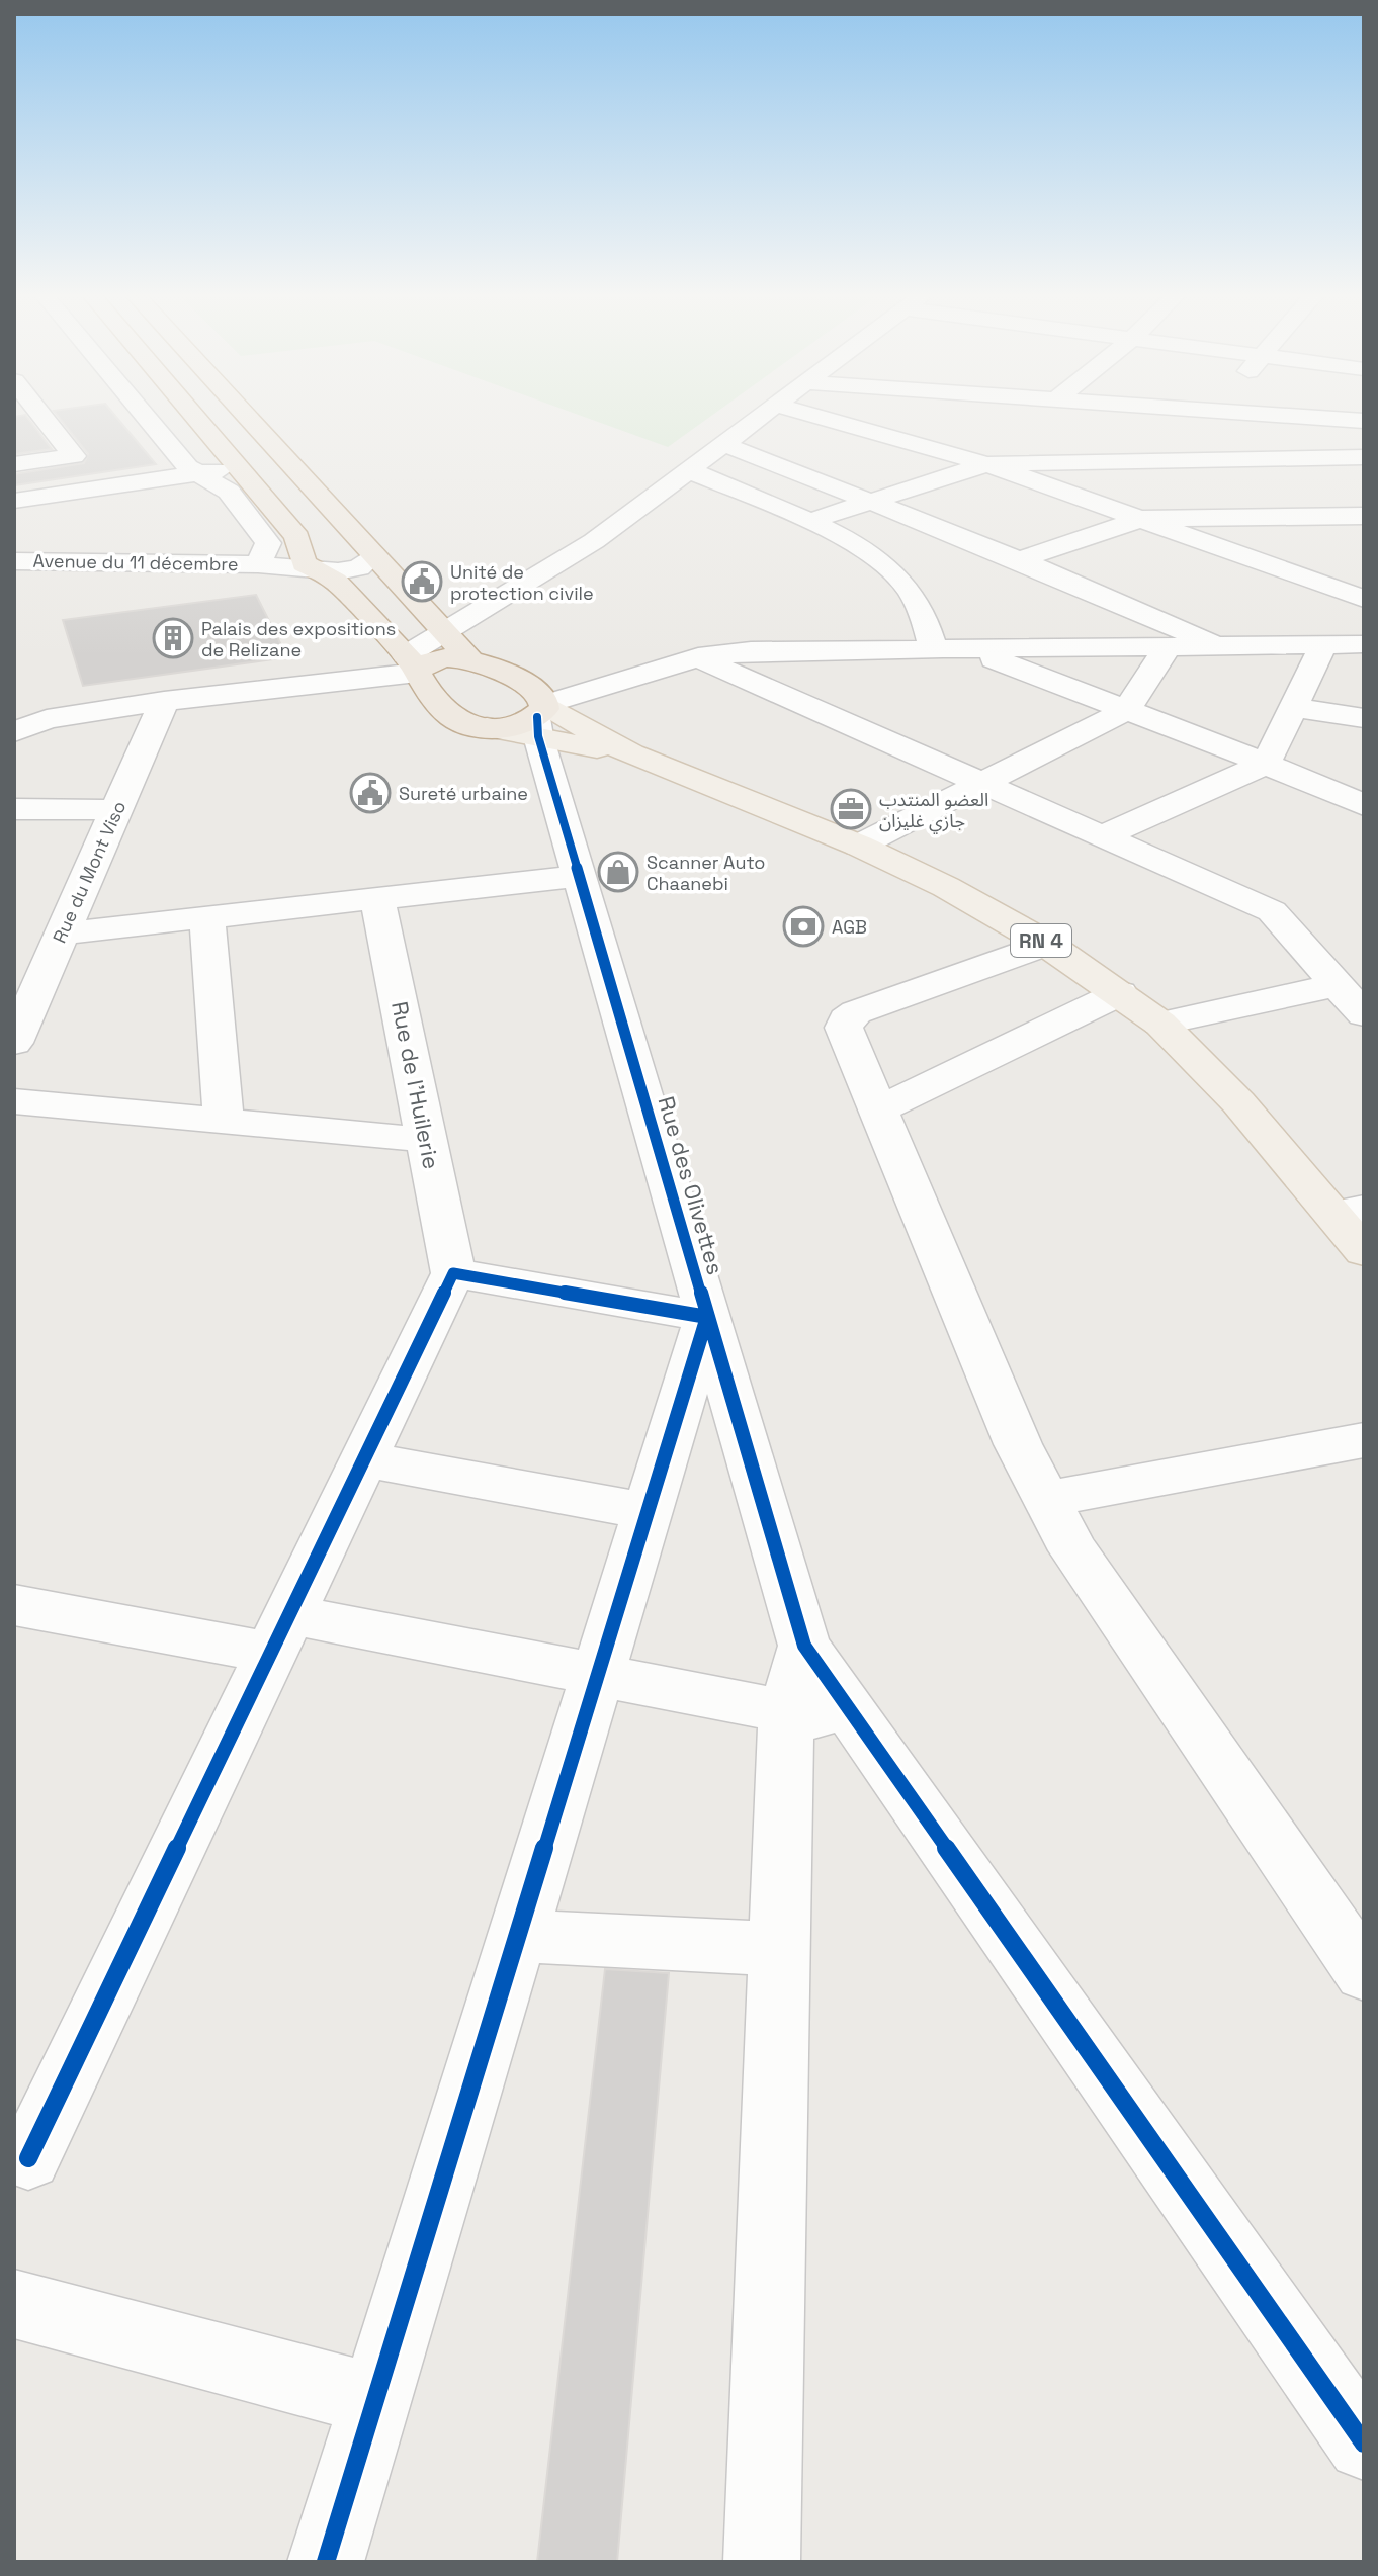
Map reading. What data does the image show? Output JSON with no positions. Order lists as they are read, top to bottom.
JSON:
{
  "streets": {
    "main road": ["RN 4"],
    "street": [
      "Avenue du 11 décembre",
      "Rue du Mont Viso",
      "Rue de l'Huilerie",
      "Rue des Olivettes"
    ]
  },
  "crossings": [
    ["RN 4", "Rue des Olivettes"]
  ],
  "places": {
    "public building": ["Unité de protection civile", "Sureté urbaine"],
    "building": ["Palais des expositions de Relizane"],
    "office": ["العضو المنتدب جازي غليزان"],
    "shop": ["Scanner Auto Chaanebi"],
    "bank": ["AGB"]
  }
}
